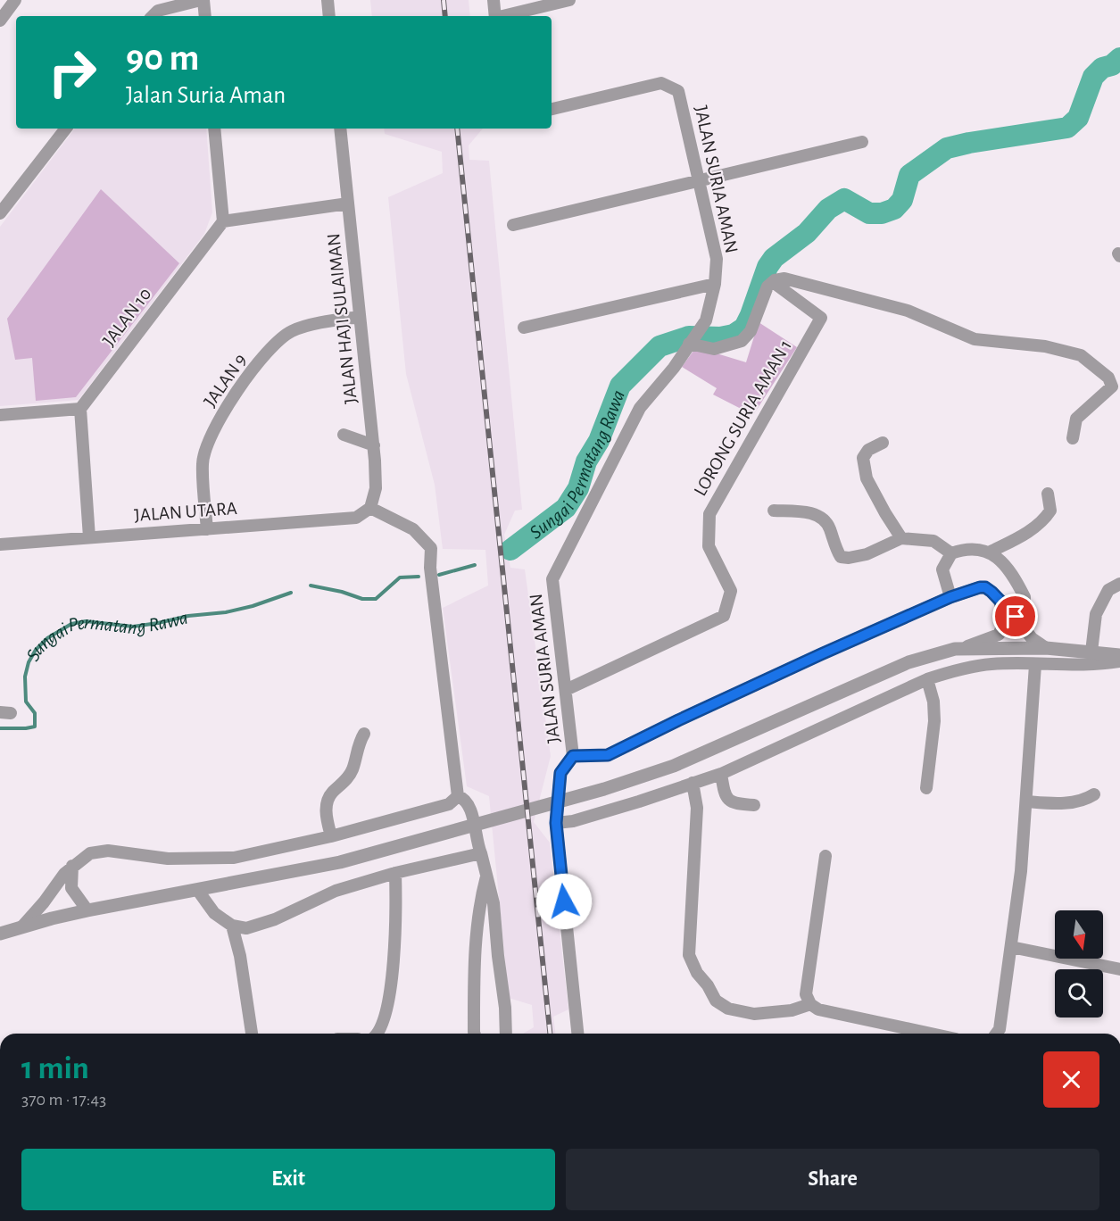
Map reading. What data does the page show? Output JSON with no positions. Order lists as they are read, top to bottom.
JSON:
{
  "streets": {
    "street": [
      "JALAN SURIA AMAN",
      "JALAN 10",
      "JALAN HAJI SULAIMAN",
      "JALAN 9",
      "LORONG SURIA AMAN 1",
      "JALAN UTARA"
    ]
  },
  "crossings": [
    ["JALAN SURIA AMAN", "LORONG SURIA AMAN 1"],
    ["JALAN HAJI SULAIMAN", "JALAN 9"],
    ["JALAN HAJI SULAIMAN", "JALAN UTARA"],
    ["JALAN 9", "JALAN UTARA"]
  ],
  "water": ["Sungai Permatang Rawa"],
  "north": "bottom",
  "page": {
    "turn": ["90 m", "Jalan Suria Aman"],
    "heading": ["1 min", "370 m · 17:43"],
    "buttons": ["Exit", "Share"]
  }
}
